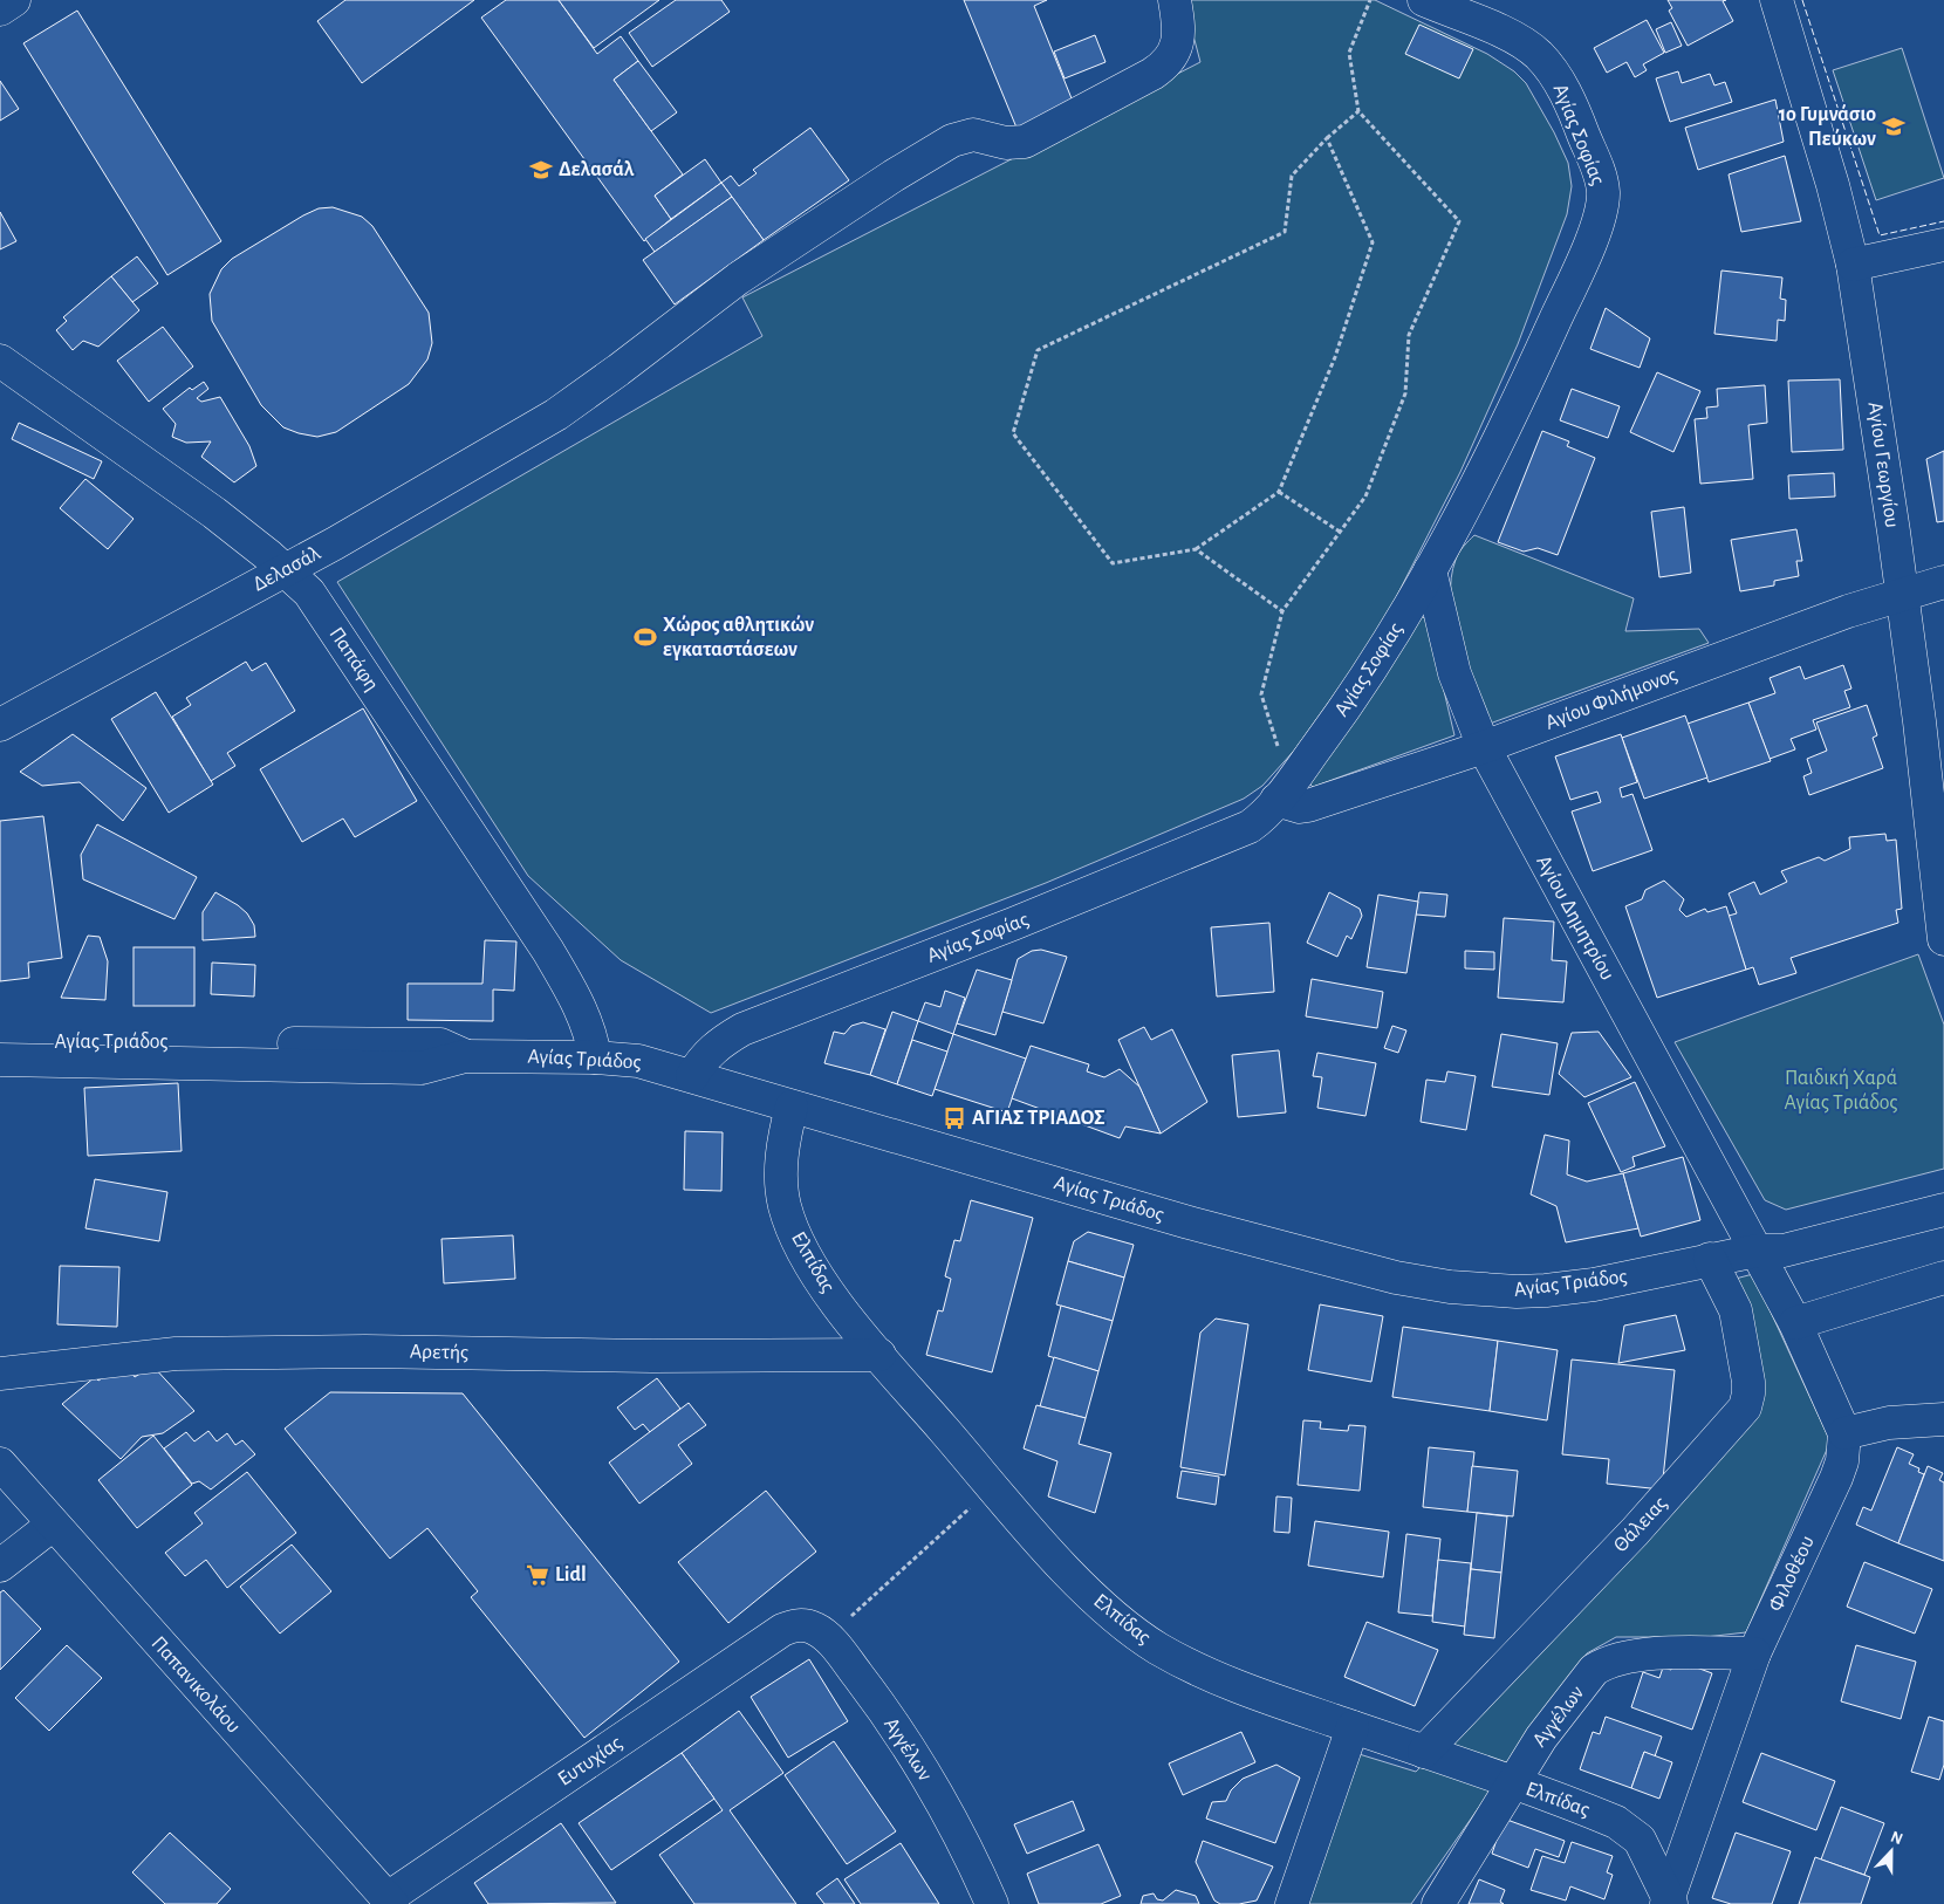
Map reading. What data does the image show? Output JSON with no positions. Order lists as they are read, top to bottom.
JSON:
{
  "streets": {
    "street": [
      "Αγίας Σοφίας",
      "Αγίου Γεωργίου",
      "Δελασάλ",
      "Παπάφη",
      "Αγίου Φιλήμονος",
      "Αγίου Δημητρίου",
      "Αγίας Τριάδος",
      "Ελπίδας",
      "Αρετής",
      "Θάλειας",
      "Φιλοθέου",
      "Παπανικολάου",
      "Αγγέλων",
      "Ευτυχίας"
    ]
  },
  "crossings": [
    ["Αγίας Σοφίας", "Αγίου Φιλήμονος"],
    ["Αγίας Σοφίας", "Αγίου Δημητρίου"],
    ["Αγίας Σοφίας", "Αγίας Τριάδος"],
    ["Αγίου Γεωργίου", "Αγίου Φιλήμονος"],
    ["Δελασάλ", "Παπάφη"],
    ["Παπάφη", "Αγίας Τριάδος"],
    ["Αγίου Φιλήμονος", "Αγίου Δημητρίου"],
    ["Αγίου Δημητρίου", "Αγίας Τριάδος"],
    ["Αγίας Τριάδος", "Ελπίδας"],
    ["Αγίας Τριάδος", "Θάλειας"],
    ["Ελπίδας", "Αρετής"],
    ["Ελπίδας", "Θάλειας"],
    ["Ελπίδας", "Φιλοθέου"],
    ["Ελπίδας", "Αγγέλων"],
    ["Φιλοθέου", "Αγγέλων"],
    ["Παπανικολάου", "Ευτυχίας"],
    ["Αγγέλων", "Ευτυχίας"]
  ],
  "parks": ["Παιδική Χαρά Αγίας Τριάδος"],
  "places": {
    "school or university": ["1ο Γυμνάσιο Πεύκων", "Δελασάλ"],
    "sports": ["Χώρος αθλητικών εγκαταστάσεων"],
    "bus stop": ["ΑΓΙΑΣ ΤΡΙΑΔΟΣ"],
    "supermarket": ["Lidl"]
  },
  "north": "top"
}
